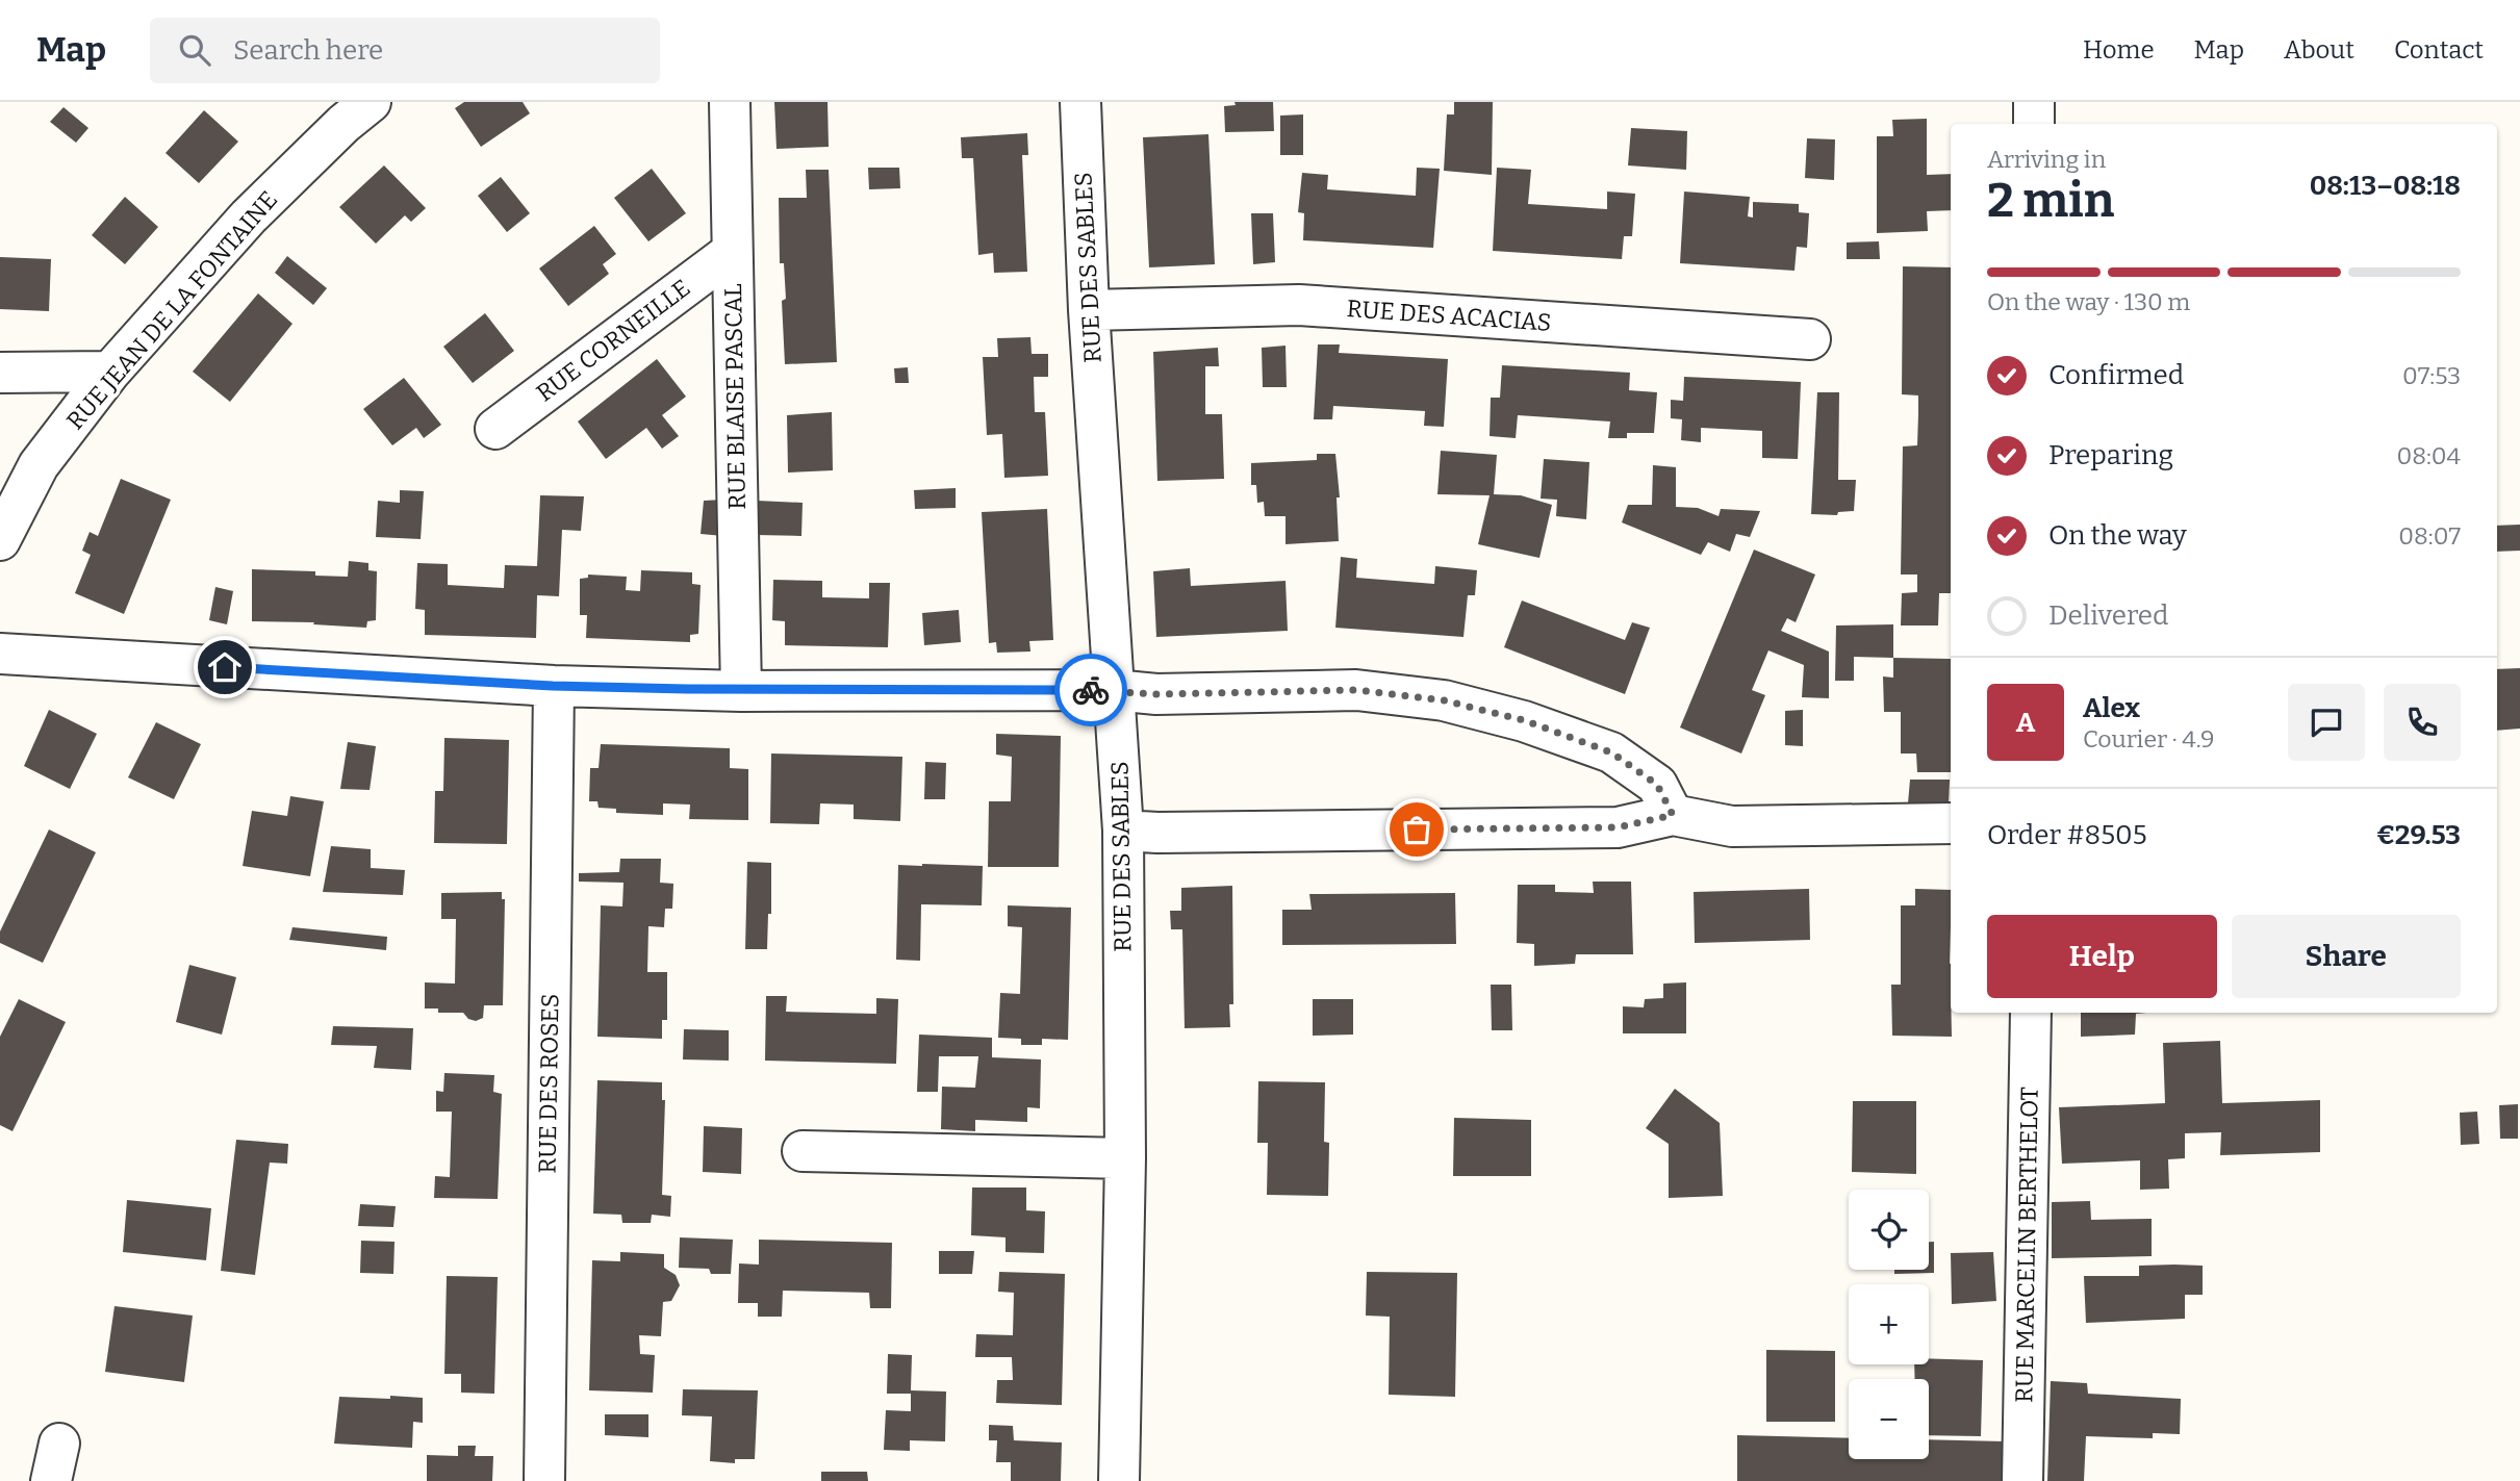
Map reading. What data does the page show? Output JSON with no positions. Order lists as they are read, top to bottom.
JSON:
{
  "streets": {
    "street": [
      "RUE DES SABLES",
      "RUE JEAN DE LA FONTAINE",
      "RUE DES ACACIAS",
      "RUE CORNEILLE",
      "RUE BLAISE PASCAL",
      "RUE DES ROSES",
      "RUE MARCELIN BERTHELOT"
    ]
  },
  "crossings": [
    ["RUE DES SABLES", "RUE DES ACACIAS"],
    ["RUE CORNEILLE", "RUE BLAISE PASCAL"]
  ],
  "page": {
    "header": "Map",
    "search": "Search here",
    "nav": [
      "Home",
      "Map",
      "About",
      "Contact"
    ],
    "heading": ["2 min", "Arriving in", "08:13–08:18"],
    "panel": [
      "Alex",
      "Courier · 4.9",
      "Order #8505",
      "€29.53"
    ],
    "bar": "On the way · 130 m",
    "list": [
      ["Confirmed", "07:53"],
      ["Preparing", "08:04"],
      ["On the way", "08:07"],
      "Delivered"
    ],
    "round": "A",
    "buttons": ["Help", "Share"],
    "map_buttons": ["+", "−"]
  }
}
